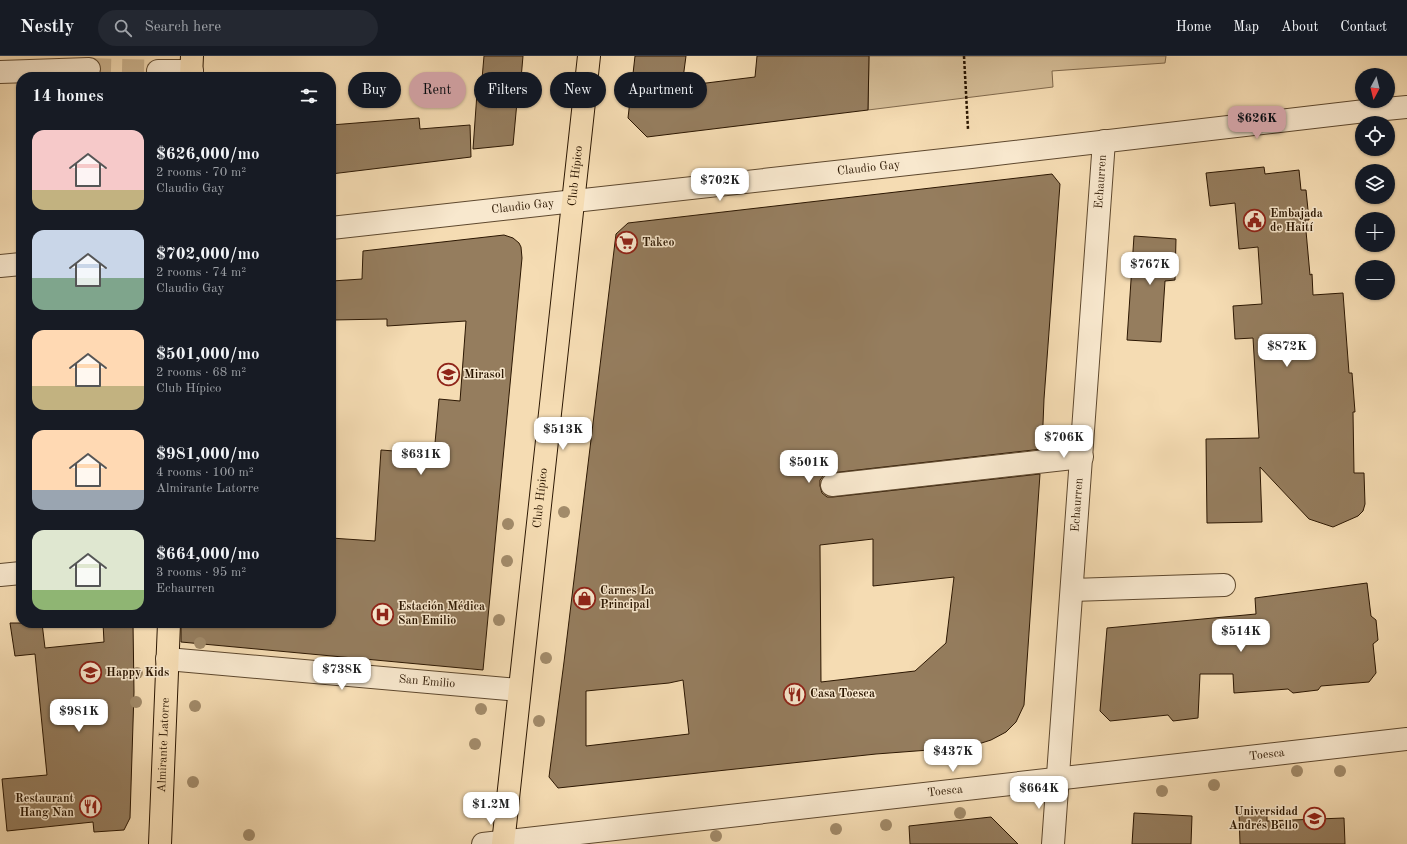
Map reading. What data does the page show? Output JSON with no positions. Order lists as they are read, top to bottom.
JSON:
{
  "streets": {
    "main road": ["Club Hípico", "Almirante Latorre"],
    "street": [
      "Claudio Gay",
      "Echaurren",
      "San Emilio",
      "Toesca"
    ]
  },
  "crossings": [
    ["Claudio Gay", "Club Hípico"],
    ["Claudio Gay", "Echaurren"],
    ["Club Hípico", "San Emilio"],
    ["Club Hípico", "Toesca"],
    ["Echaurren", "Toesca"],
    ["San Emilio", "Almirante Latorre"]
  ],
  "places": {
    "public building": ["Embajada de Haití"],
    "supermarket": ["Takeo"],
    "school or university": ["Mirasol", "Happy Kids", "Universidad Andrés Bello"],
    "shop": ["Carnes La Principal"],
    "hospital": ["Estación Médica San Emilio"],
    "restaurant": ["Casa Toesca", "Restaurant Hang Nan"]
  },
  "north": "bottom",
  "page": {
    "header": "Nestly",
    "search": "Search here",
    "nav": [
      "Home",
      "Map",
      "About",
      "Contact"
    ],
    "map_buttons": ["+", "−"],
    "chip": [
      "Buy",
      "Rent",
      "Filters",
      "New",
      "Apartment"
    ],
    "heading": "14 homes",
    "price": [
      "$626K",
      "$702K",
      "$767K",
      "$872K",
      "$513K",
      "$706K",
      "$631K",
      "$501K",
      "$514K",
      "$738K",
      "$981K",
      "$437K",
      "$664K",
      "$1.2M"
    ],
    "list": [
      {
        "name": "$626,000/mo",
        "note": "2 rooms · 70 m² · Claudio Gay"
      },
      {
        "name": "$702,000/mo",
        "note": "2 rooms · 74 m² · Claudio Gay"
      },
      {
        "name": "$501,000/mo",
        "note": "2 rooms · 68 m² · Club Hípico"
      },
      {
        "name": "$981,000/mo",
        "note": "4 rooms · 100 m² · Almirante Latorre"
      },
      {
        "name": "$664,000/mo",
        "note": "3 rooms · 95 m² · Echaurren"
      }
    ]
  }
}
